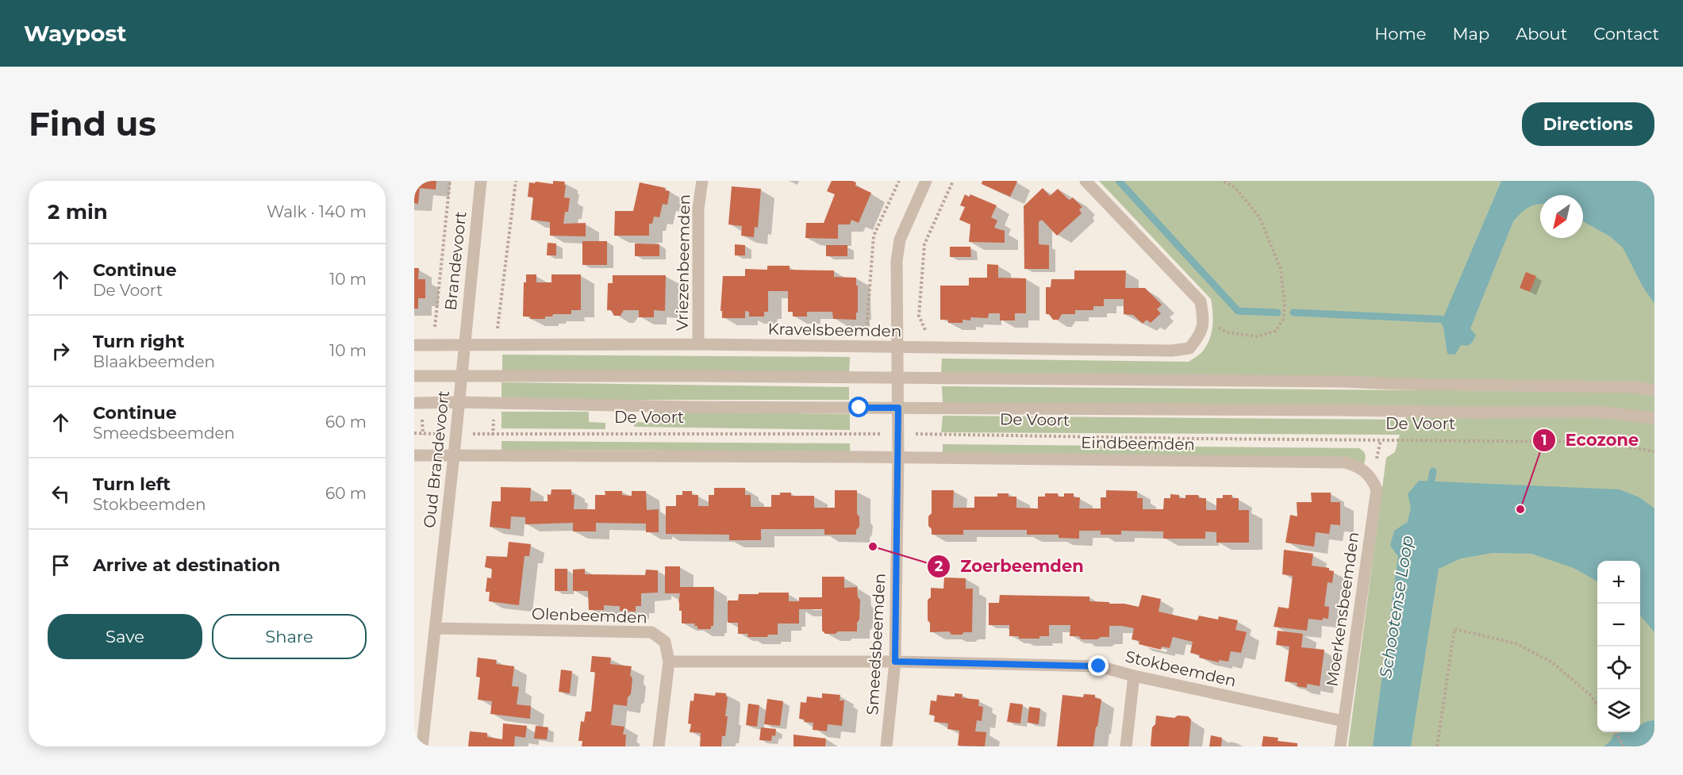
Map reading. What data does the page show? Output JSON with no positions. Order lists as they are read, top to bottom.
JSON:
{
  "streets": {
    "street": [
      "Brandevoort",
      "Vriezenbeemden",
      "Kravelsbeemden",
      "De Voort",
      "Eindbeemden",
      "Oud Brandevoort",
      "Moerkensbeemden",
      "Olenbeemden",
      "Smeedsbeemden",
      "Stokbeemden"
    ]
  },
  "crossings": [
    ["Brandevoort", "Kravelsbeemden"],
    ["Brandevoort", "Oud Brandevoort"],
    ["Vriezenbeemden", "Kravelsbeemden"],
    ["Kravelsbeemden", "Oud Brandevoort"],
    ["Kravelsbeemden", "Smeedsbeemden"],
    ["De Voort", "Oud Brandevoort"],
    ["De Voort", "Smeedsbeemden"],
    ["Eindbeemden", "Oud Brandevoort"],
    ["Eindbeemden", "Moerkensbeemden"],
    ["Eindbeemden", "Smeedsbeemden"],
    ["Oud Brandevoort", "Olenbeemden"],
    ["Moerkensbeemden", "Stokbeemden"],
    ["Smeedsbeemden", "Stokbeemden"]
  ],
  "water": ["Schootense Loop"],
  "places": ["Ecozone", "Zoerbeemden"],
  "north": "bottom left",
  "page": {
    "header": "Waypost",
    "nav": [
      "Home",
      "Map",
      "About",
      "Contact"
    ],
    "buttons": [
      "Directions",
      ["Save", "Share"]
    ],
    "title": "Find us",
    "heading": ["2 min", "Walk · 140 m"],
    "list": [
      ["Continue", "De Voort", "10 m"],
      ["Turn right", "Blaakbeemden", "10 m"],
      ["Continue", "Smeedsbeemden", "60 m"],
      ["Turn left", "Stokbeemden", "60 m"],
      "Arrive at destination"
    ],
    "map_buttons": ["+", "−"]
  }
}
